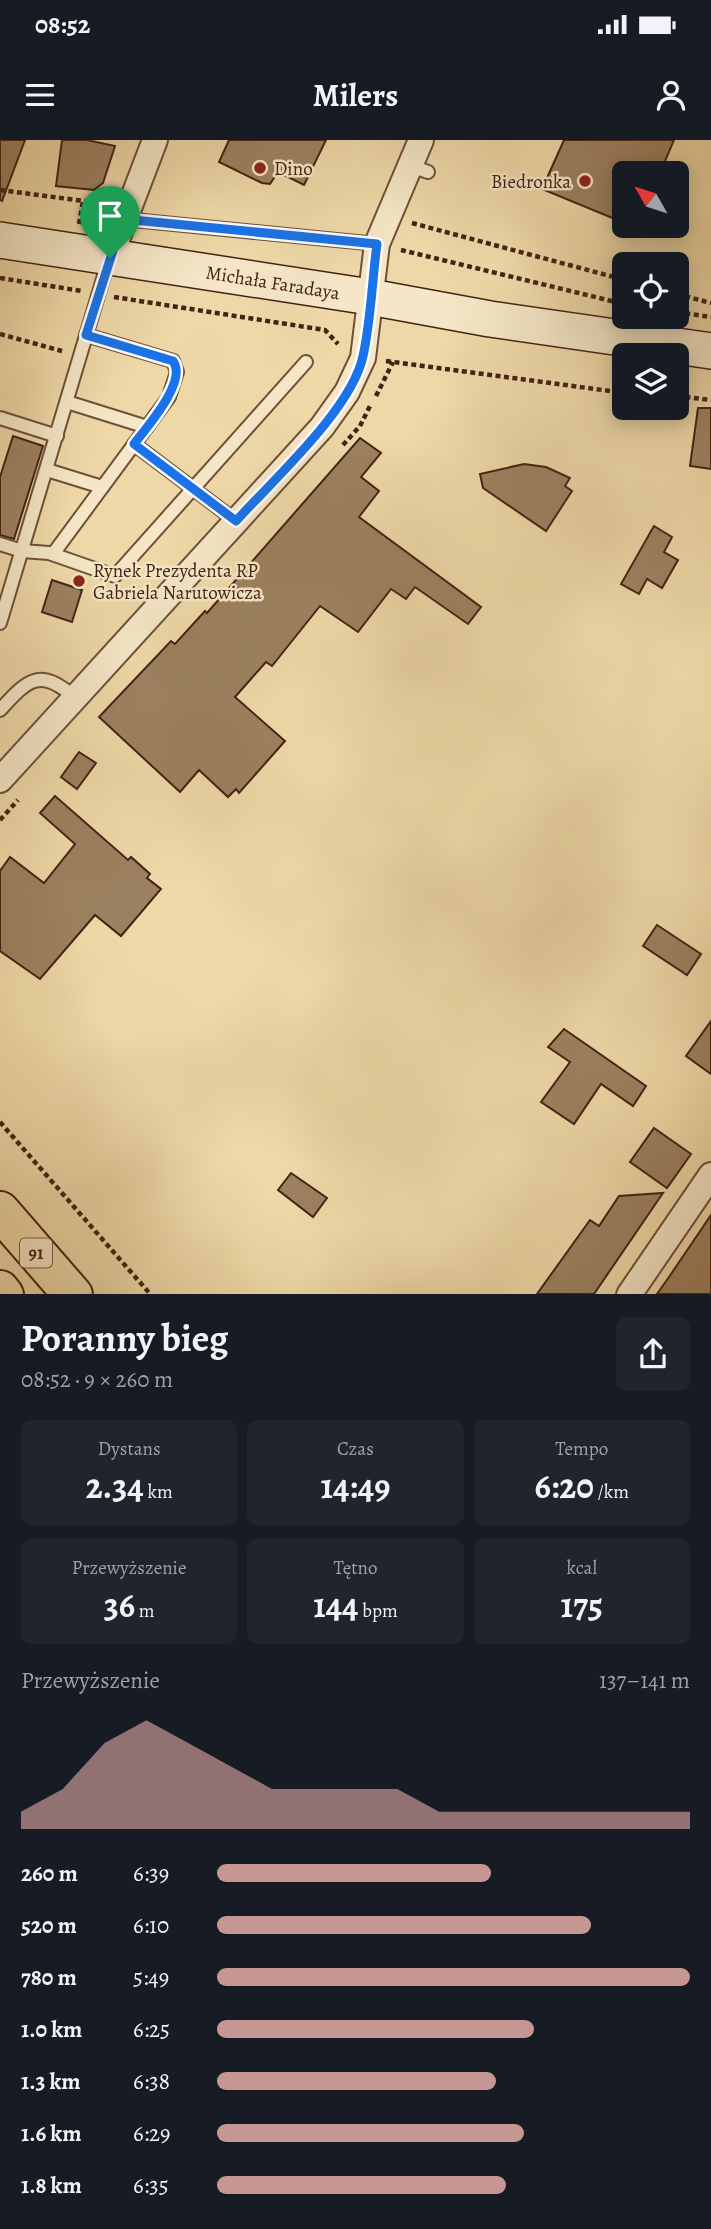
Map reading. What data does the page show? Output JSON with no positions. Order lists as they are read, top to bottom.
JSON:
{
  "streets": {
    "main road": ["91"],
    "street": ["Michała Faradaya"]
  },
  "places": ["Dino", "Biedronka", "Rynek Prezydenta RP Gabriela Narutowicza"],
  "north": "top left",
  "page": {
    "status": "08:52",
    "header": "Milers",
    "heading": ["Poranny bieg", "08:52 · 9 × 260 m"],
    "stats": [
      ["Dystans", "2.34 km"],
      ["Czas", "14:49"],
      ["Tempo", "6:20 /km"],
      ["Przewyższenie", "36 m"],
      ["Tętno", "144 bpm"],
      ["kcal", "175"]
    ],
    "chart": ["Przewyższenie", "137–141 m"],
    "list": [
      {
        "name": "260 m",
        "note": "6:39"
      },
      {
        "name": "520 m",
        "note": "6:10"
      },
      {
        "name": "780 m",
        "note": "5:49"
      },
      {
        "name": "1.0 km",
        "note": "6:25"
      },
      {
        "name": "1.3 km",
        "note": "6:38"
      },
      {
        "name": "1.6 km",
        "note": "6:29"
      },
      {
        "name": "1.8 km",
        "note": "6:35"
      }
    ]
  }
}
